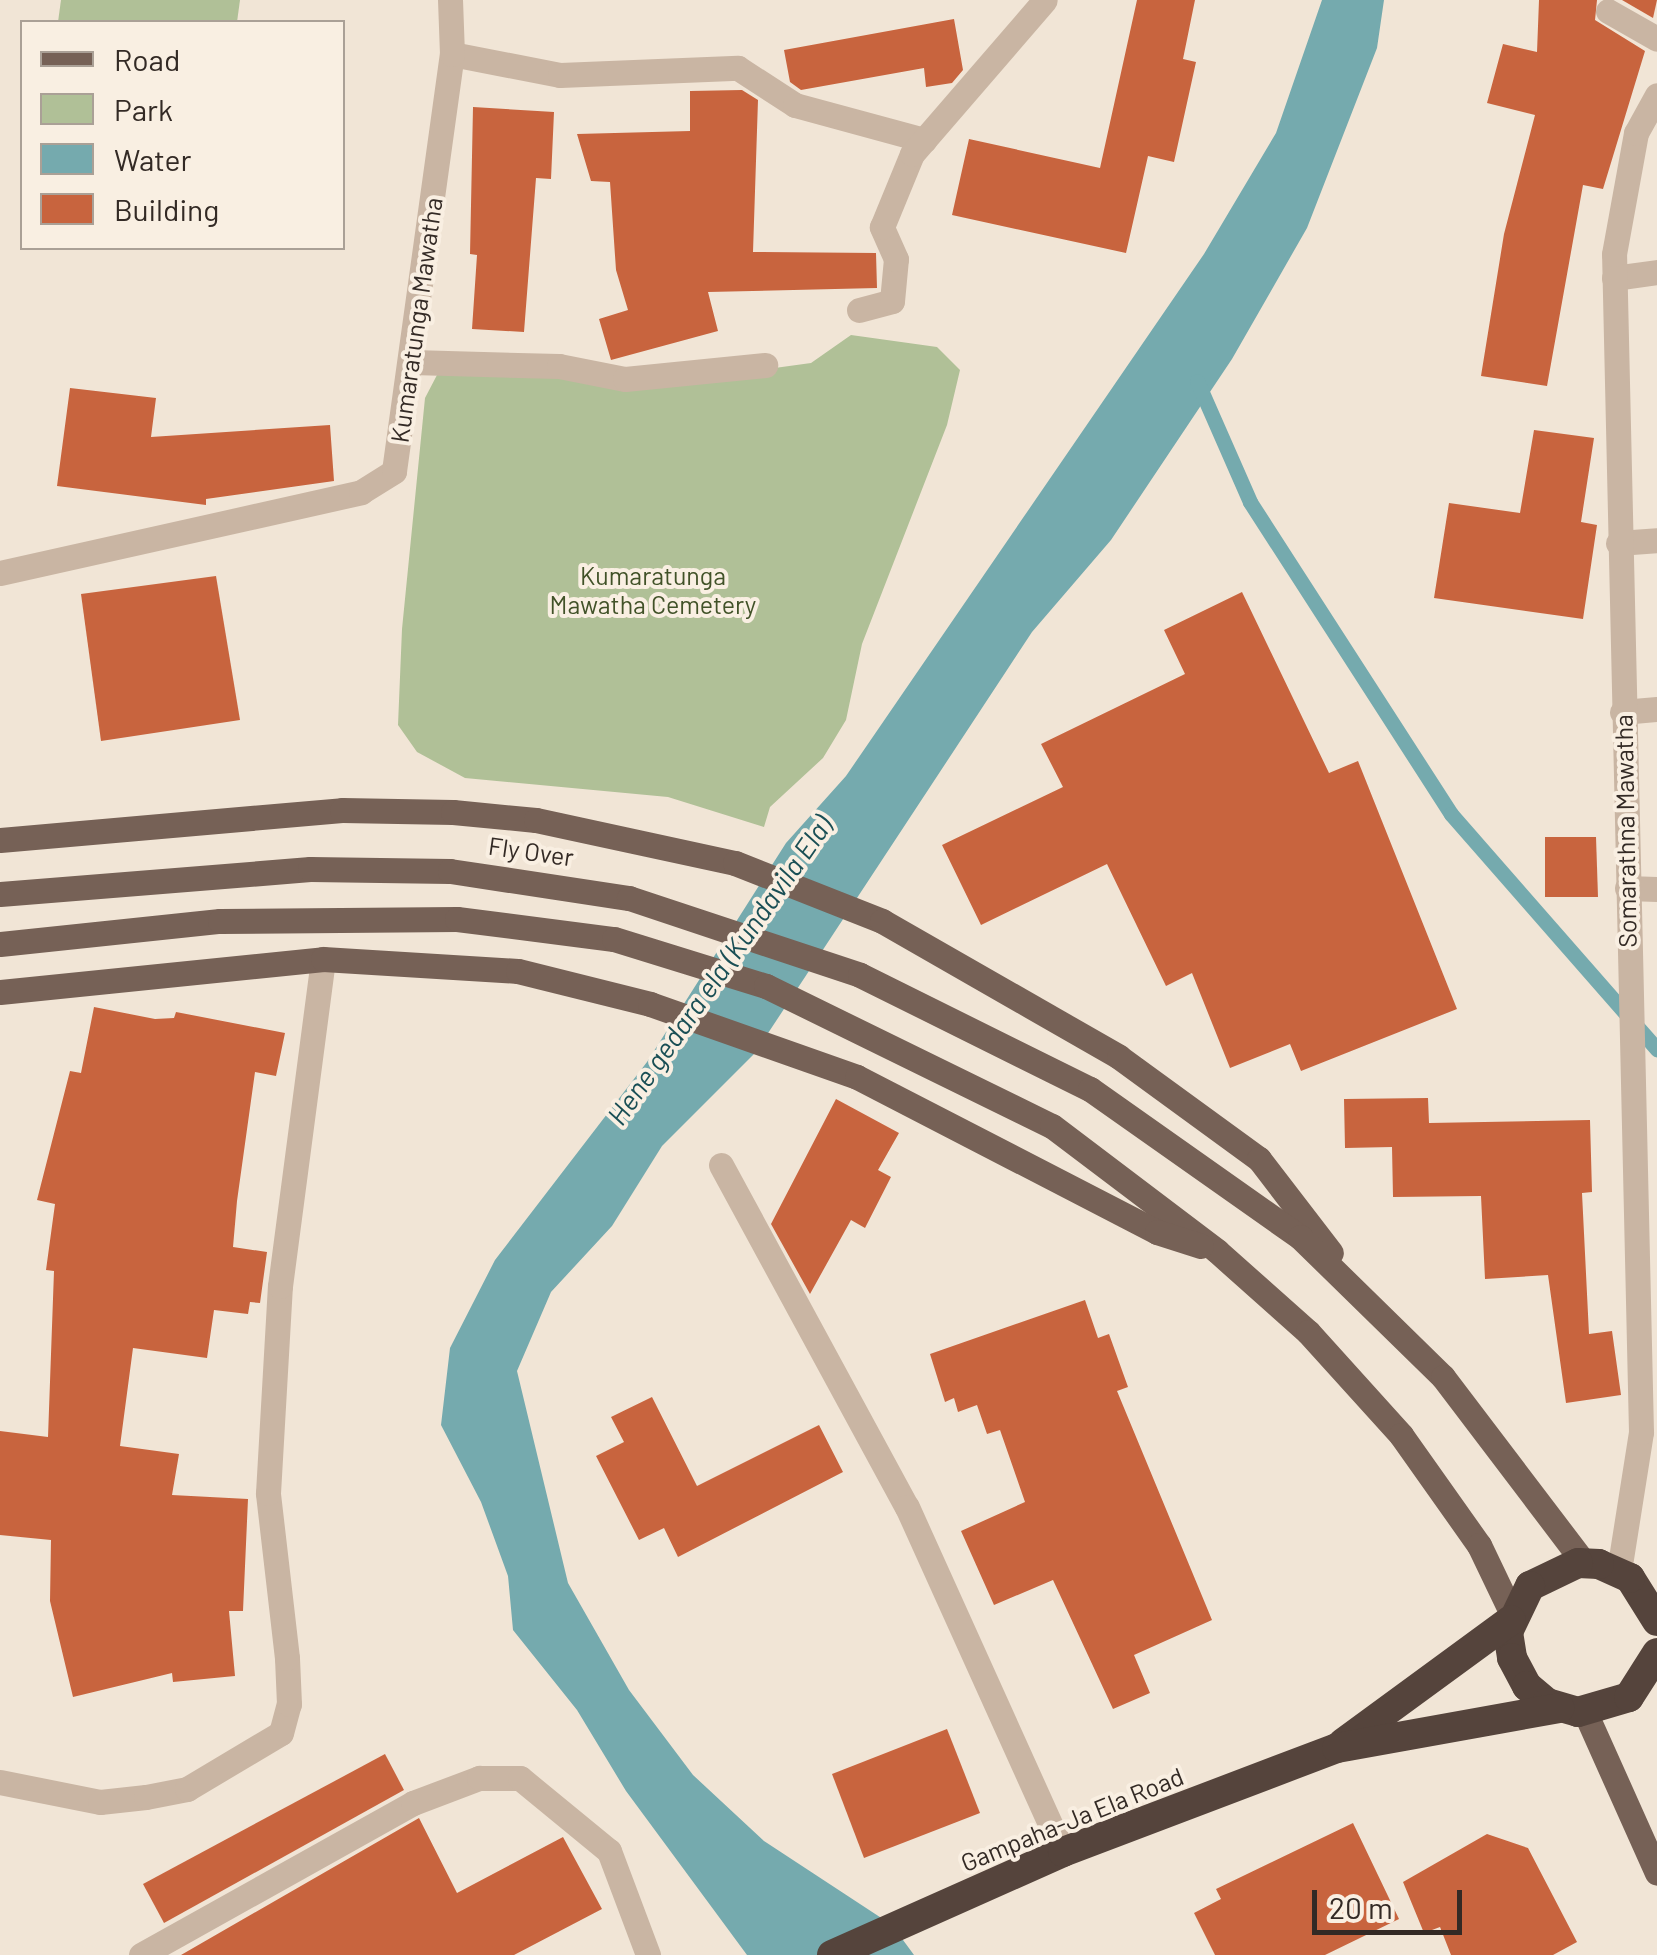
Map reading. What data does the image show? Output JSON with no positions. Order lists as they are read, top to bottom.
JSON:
{
  "streets": {
    "highway": ["Gampaha-Ja Ela Road"],
    "main road": ["Fly Over"],
    "street": ["Kumaratunga Mawatha", "Somarathna Mawatha"]
  },
  "water": ["Hene gedara ela (Kundavila Ela)"],
  "parks": ["Kumaratunga Mawatha Cemetery"],
  "legend": [
    "Road",
    "Park",
    "Water",
    "Building"
  ],
  "scale_bar": "20 m"
}
